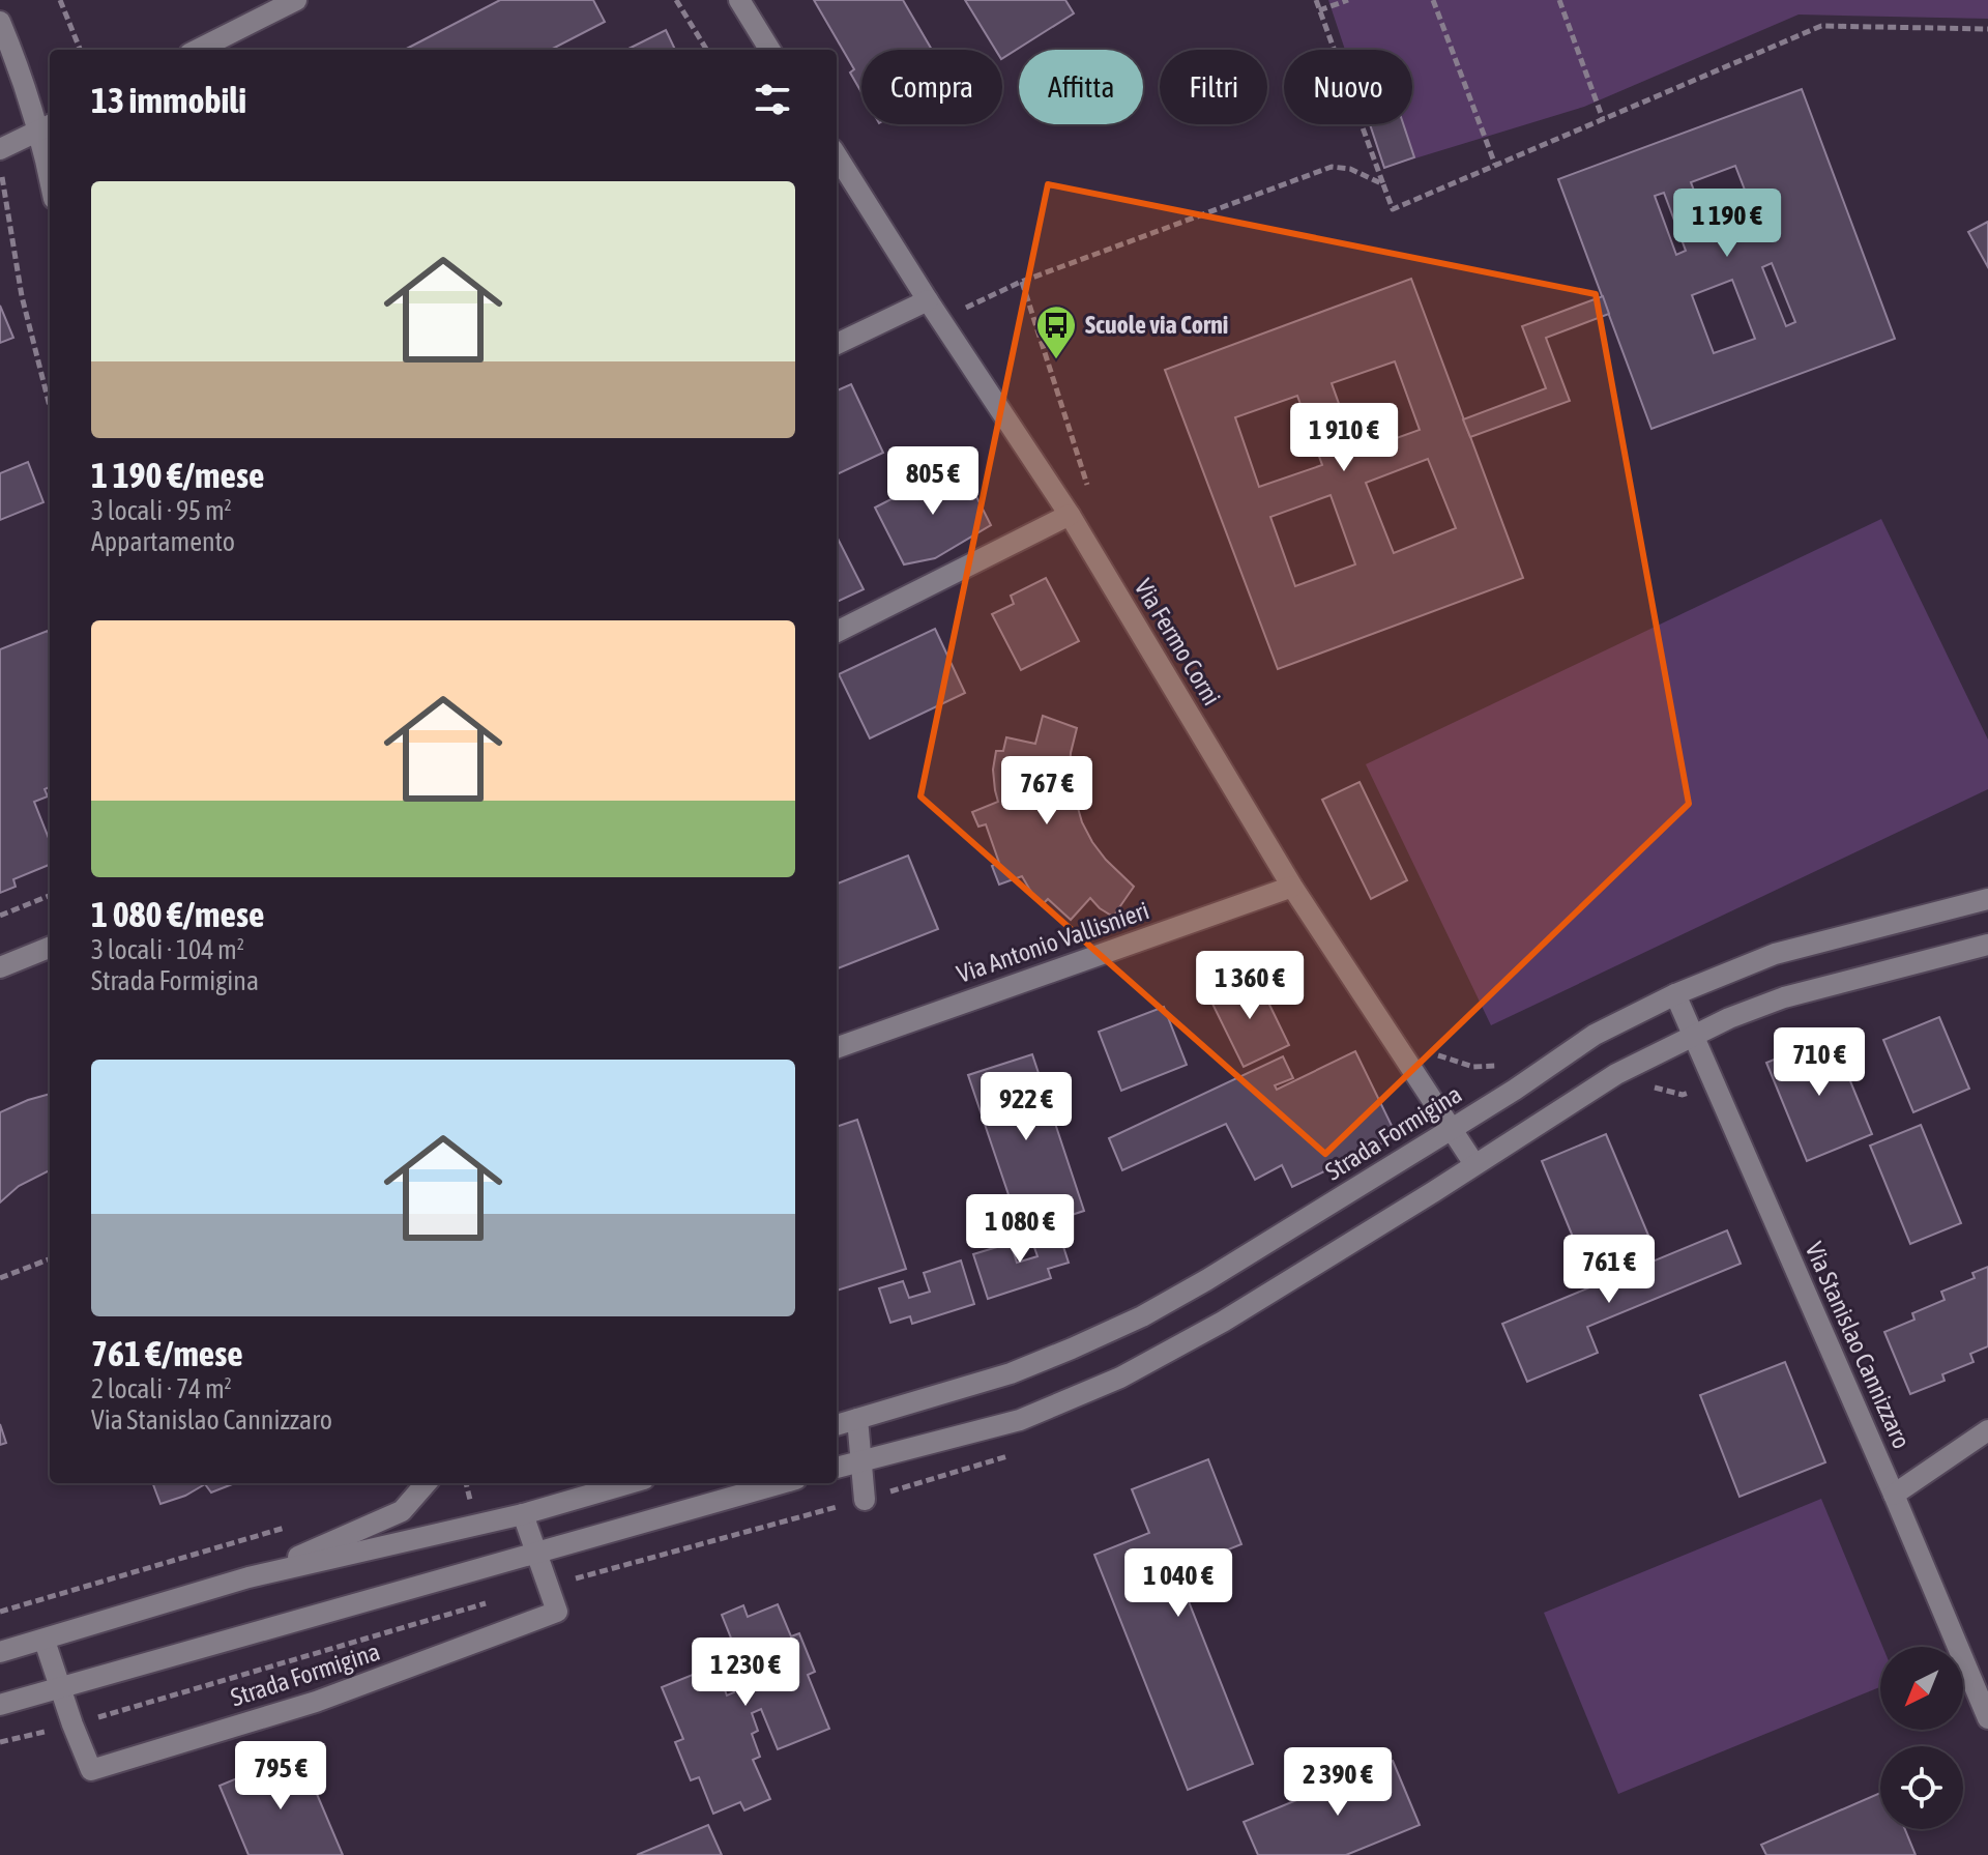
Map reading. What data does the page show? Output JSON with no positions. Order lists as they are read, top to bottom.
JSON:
{
  "streets": {
    "street": [
      "Via Fermo Corni",
      "Via Antonio Vallisnieri",
      "Strada Formigina",
      "Via Stanislao Cannizzaro"
    ]
  },
  "crossings": [
    ["Via Fermo Corni", "Via Antonio Vallisnieri"],
    ["Via Fermo Corni", "Strada Formigina"],
    ["Strada Formigina", "Via Stanislao Cannizzaro"]
  ],
  "places": {
    "bus stop": ["Scuole via Corni"]
  },
  "north": "bottom left",
  "page": {
    "chip": [
      "Compra",
      "Affitta",
      "Filtri",
      "Nuovo"
    ],
    "heading": "13 immobili",
    "list": [
      {
        "name": "1 190 €/mese",
        "note": "3 locali · 95 m² · Appartamento"
      },
      {
        "name": "1 080 €/mese",
        "note": "3 locali · 104 m² · Strada Formigina"
      },
      {
        "name": "761 €/mese",
        "note": "2 locali · 74 m² · Via Stanislao Cannizzaro"
      }
    ],
    "price": [
      "1 190 €",
      "1 910 €",
      "805 €",
      "767 €",
      "1 360 €",
      "710 €",
      "922 €",
      "1 080 €",
      "761 €",
      "1 040 €",
      "1 230 €",
      "795 €",
      "2 390 €"
    ]
  }
}
